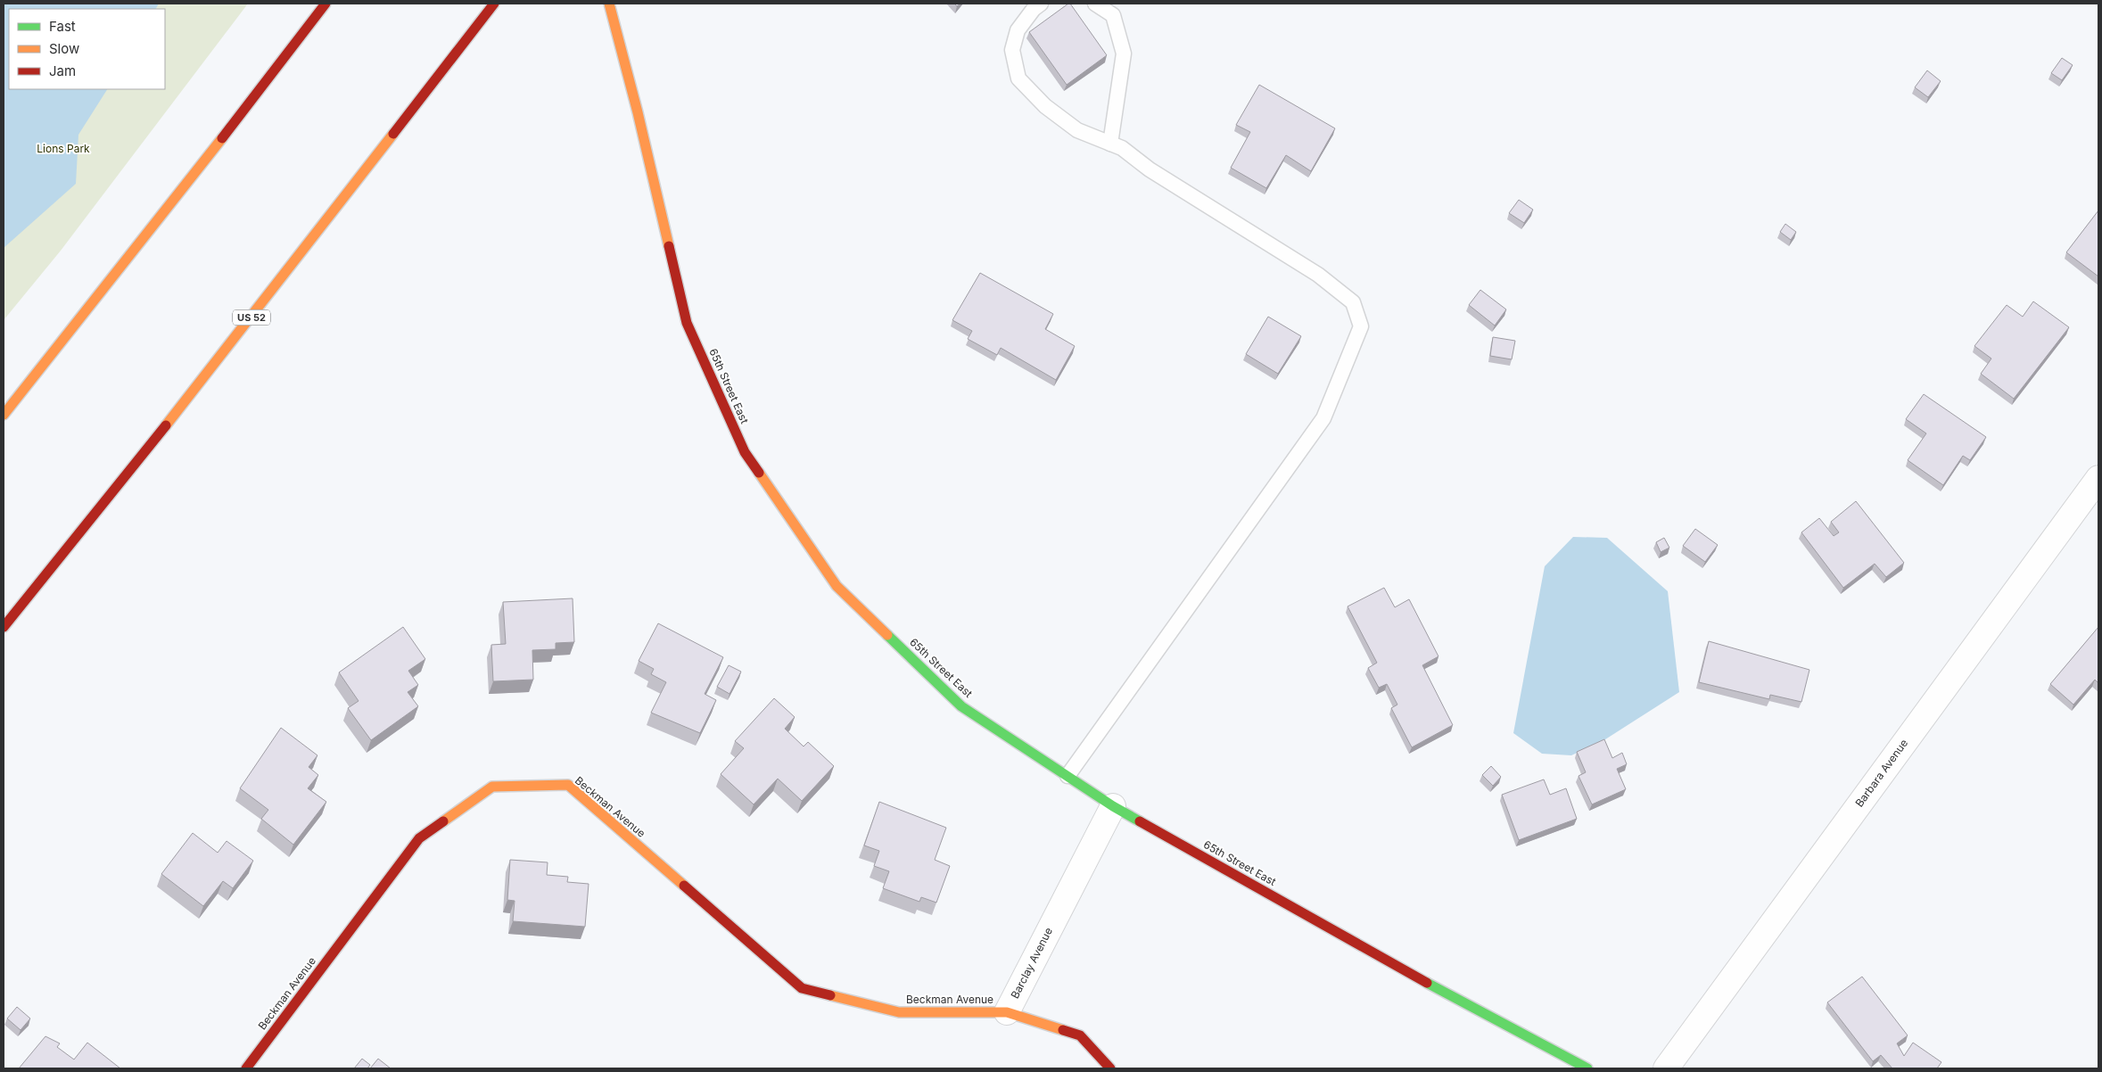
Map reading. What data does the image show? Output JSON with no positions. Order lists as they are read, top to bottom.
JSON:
{
  "streets": {
    "main road": [
      "US 52",
      "65th Street East",
      "Beckman Avenue",
      "Barclay Avenue"
    ],
    "street": ["Barbara Avenue"]
  },
  "crossings": [
    ["65th Street East", "Barclay Avenue"],
    ["Beckman Avenue", "Barclay Avenue"]
  ],
  "parks": ["Lions Park"],
  "legend": ["Fast", "Slow", "Jam"]
}
